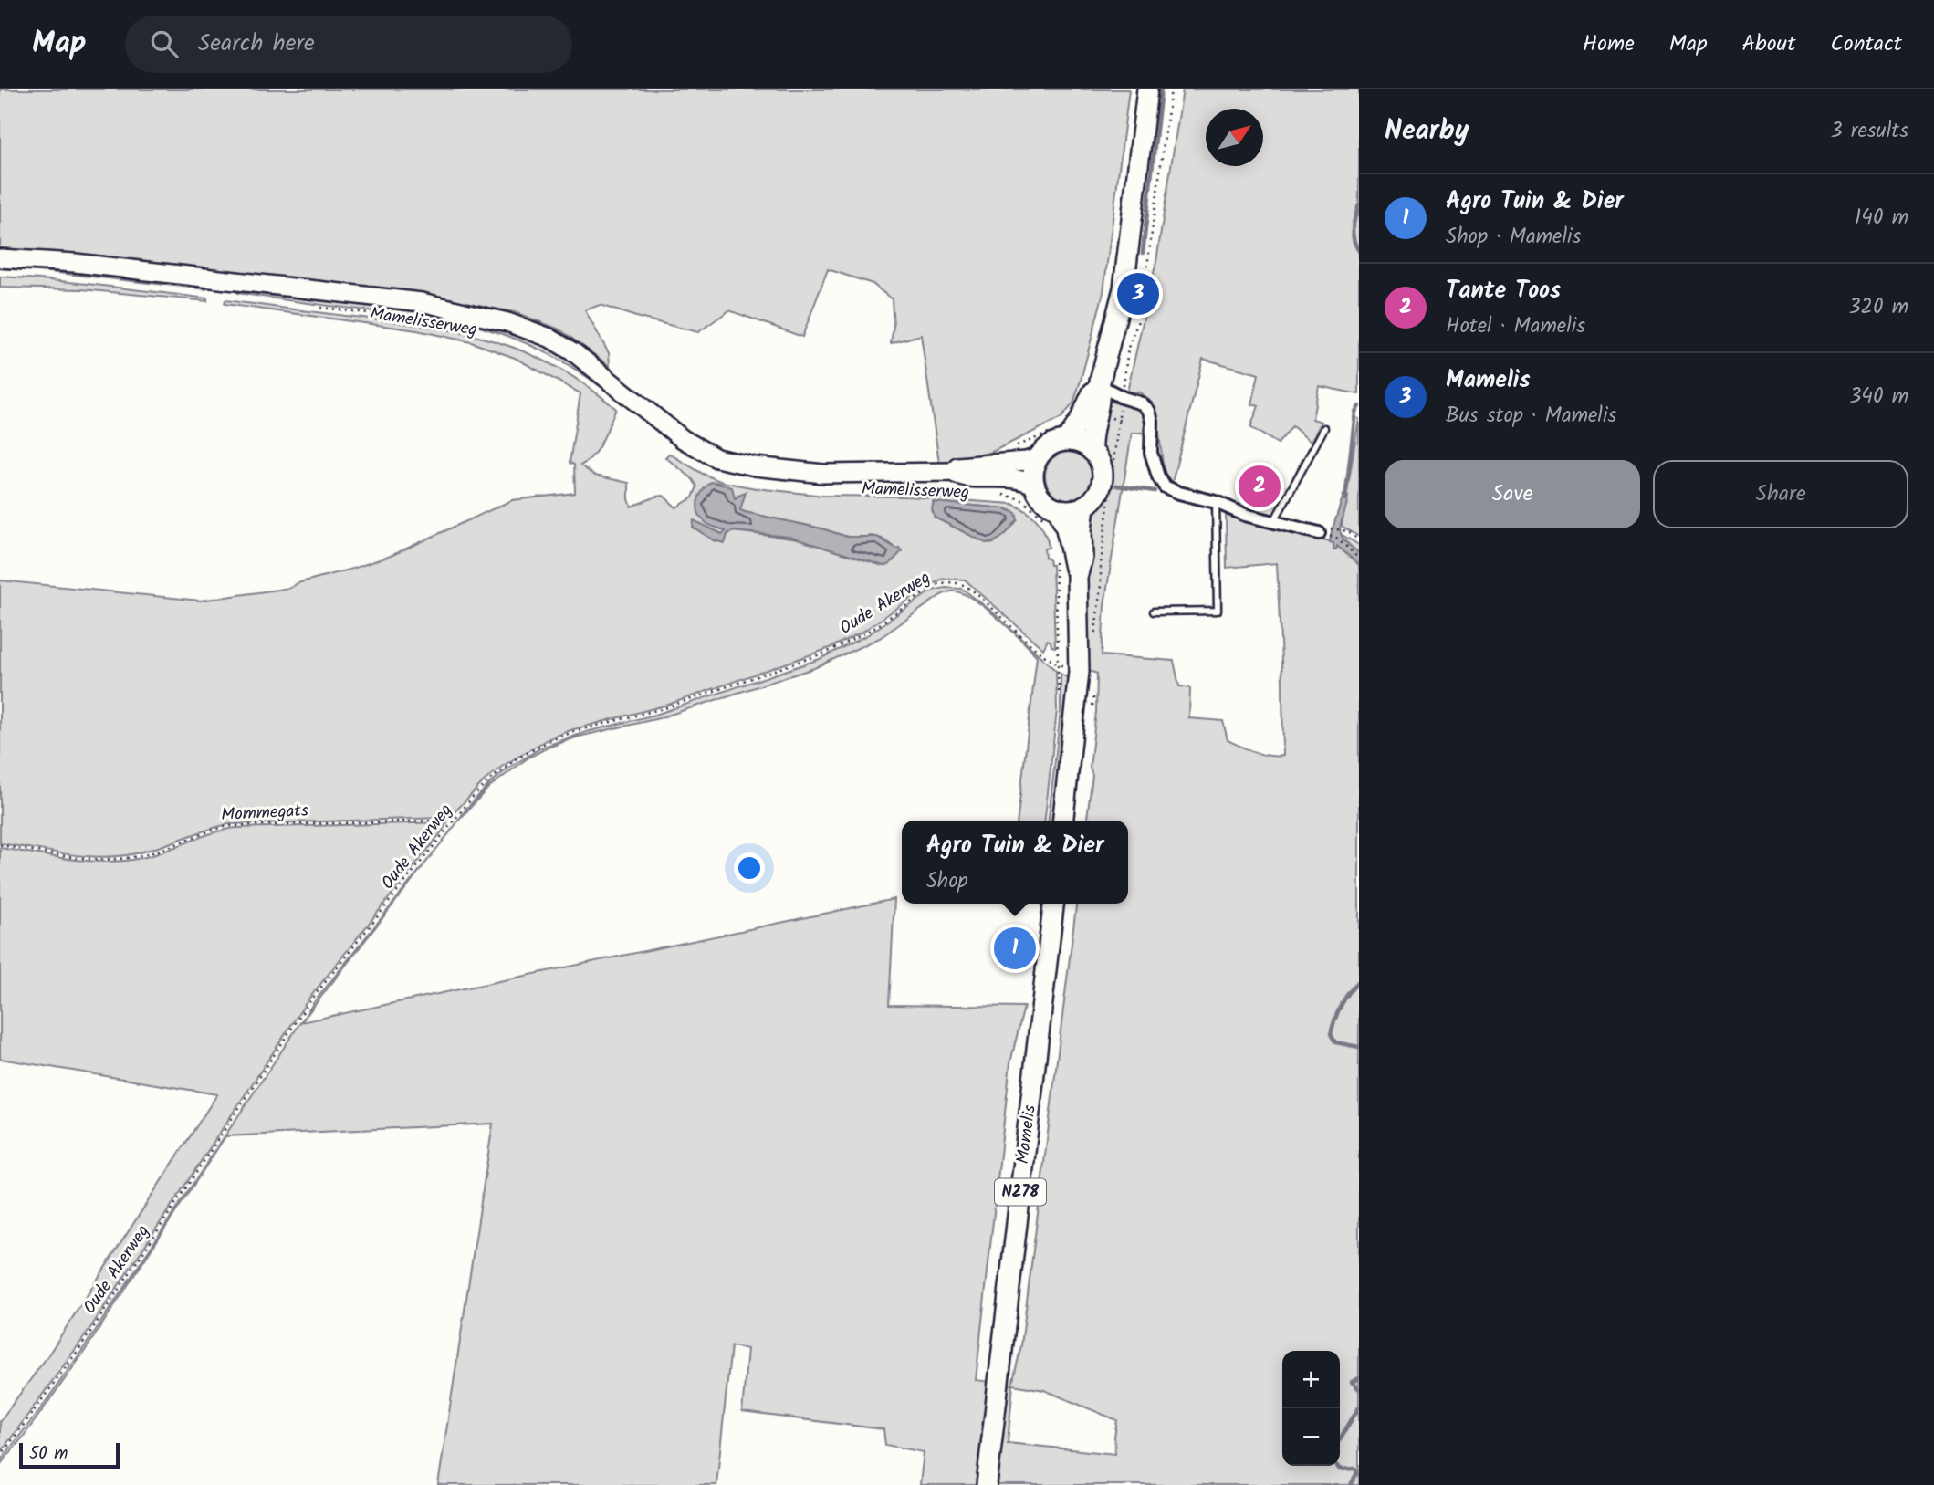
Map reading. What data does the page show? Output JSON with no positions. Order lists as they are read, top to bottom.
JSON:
{
  "streets": {
    "main road": ["Mamelis", "N278"],
    "street": ["Mamelisserweg"],
    "path": ["Oude Akerweg", "Mommegats"]
  },
  "crossings": [
    ["Oude Akerweg", "Mommegats"]
  ],
  "scale_bar": "50 m",
  "north": "top right",
  "page": {
    "header": "Map",
    "search": "Search here",
    "nav": [
      "Home",
      "Map",
      "About",
      "Contact"
    ],
    "heading": ["Nearby", "3 results"],
    "list": [
      {
        "mark": "1",
        "name": "Agro Tuin & Dier",
        "note": "Shop · Mamelis",
        "value": "140 m"
      },
      {
        "mark": "2",
        "name": "Tante Toos",
        "note": "Hotel · Mamelis",
        "value": "320 m"
      },
      {
        "mark": "3",
        "name": "Mamelis",
        "note": "Bus stop · Mamelis",
        "value": "340 m"
      }
    ],
    "pins": ["3", "2", "1"],
    "buttons": ["Save", "Share"],
    "popup": ["Agro Tuin & Dier", "Shop"],
    "map_buttons": ["+", "−"],
    "scale": "50 m"
  }
}
